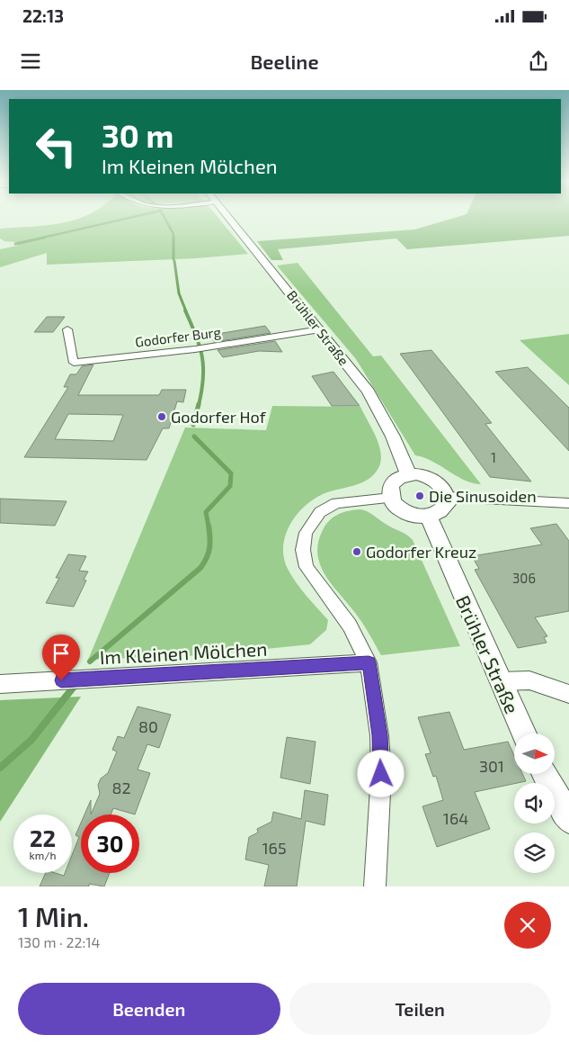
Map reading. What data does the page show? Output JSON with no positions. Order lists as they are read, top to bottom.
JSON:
{
  "streets": {
    "main road": ["Brühler Straße"],
    "street": ["Godorfer Burg", "Im Kleinen Mölchen"]
  },
  "crossings": [
    ["Brühler Straße", "Godorfer Burg"]
  ],
  "places": ["Godorfer Hof", "Die Sinusoiden", "Godorfer Kreuz"],
  "house_numbers": [
    "1",
    "306",
    "80",
    "301",
    "82",
    "164",
    "165"
  ],
  "north": "right",
  "page": {
    "status": "22:13",
    "header": "Beeline",
    "turn": ["30 m", "Im Kleinen Mölchen"],
    "speed": "22 km/h",
    "limit": "30",
    "heading": ["1 Min.", "130 m · 22:14"],
    "buttons": ["Beenden", "Teilen"]
  }
}
